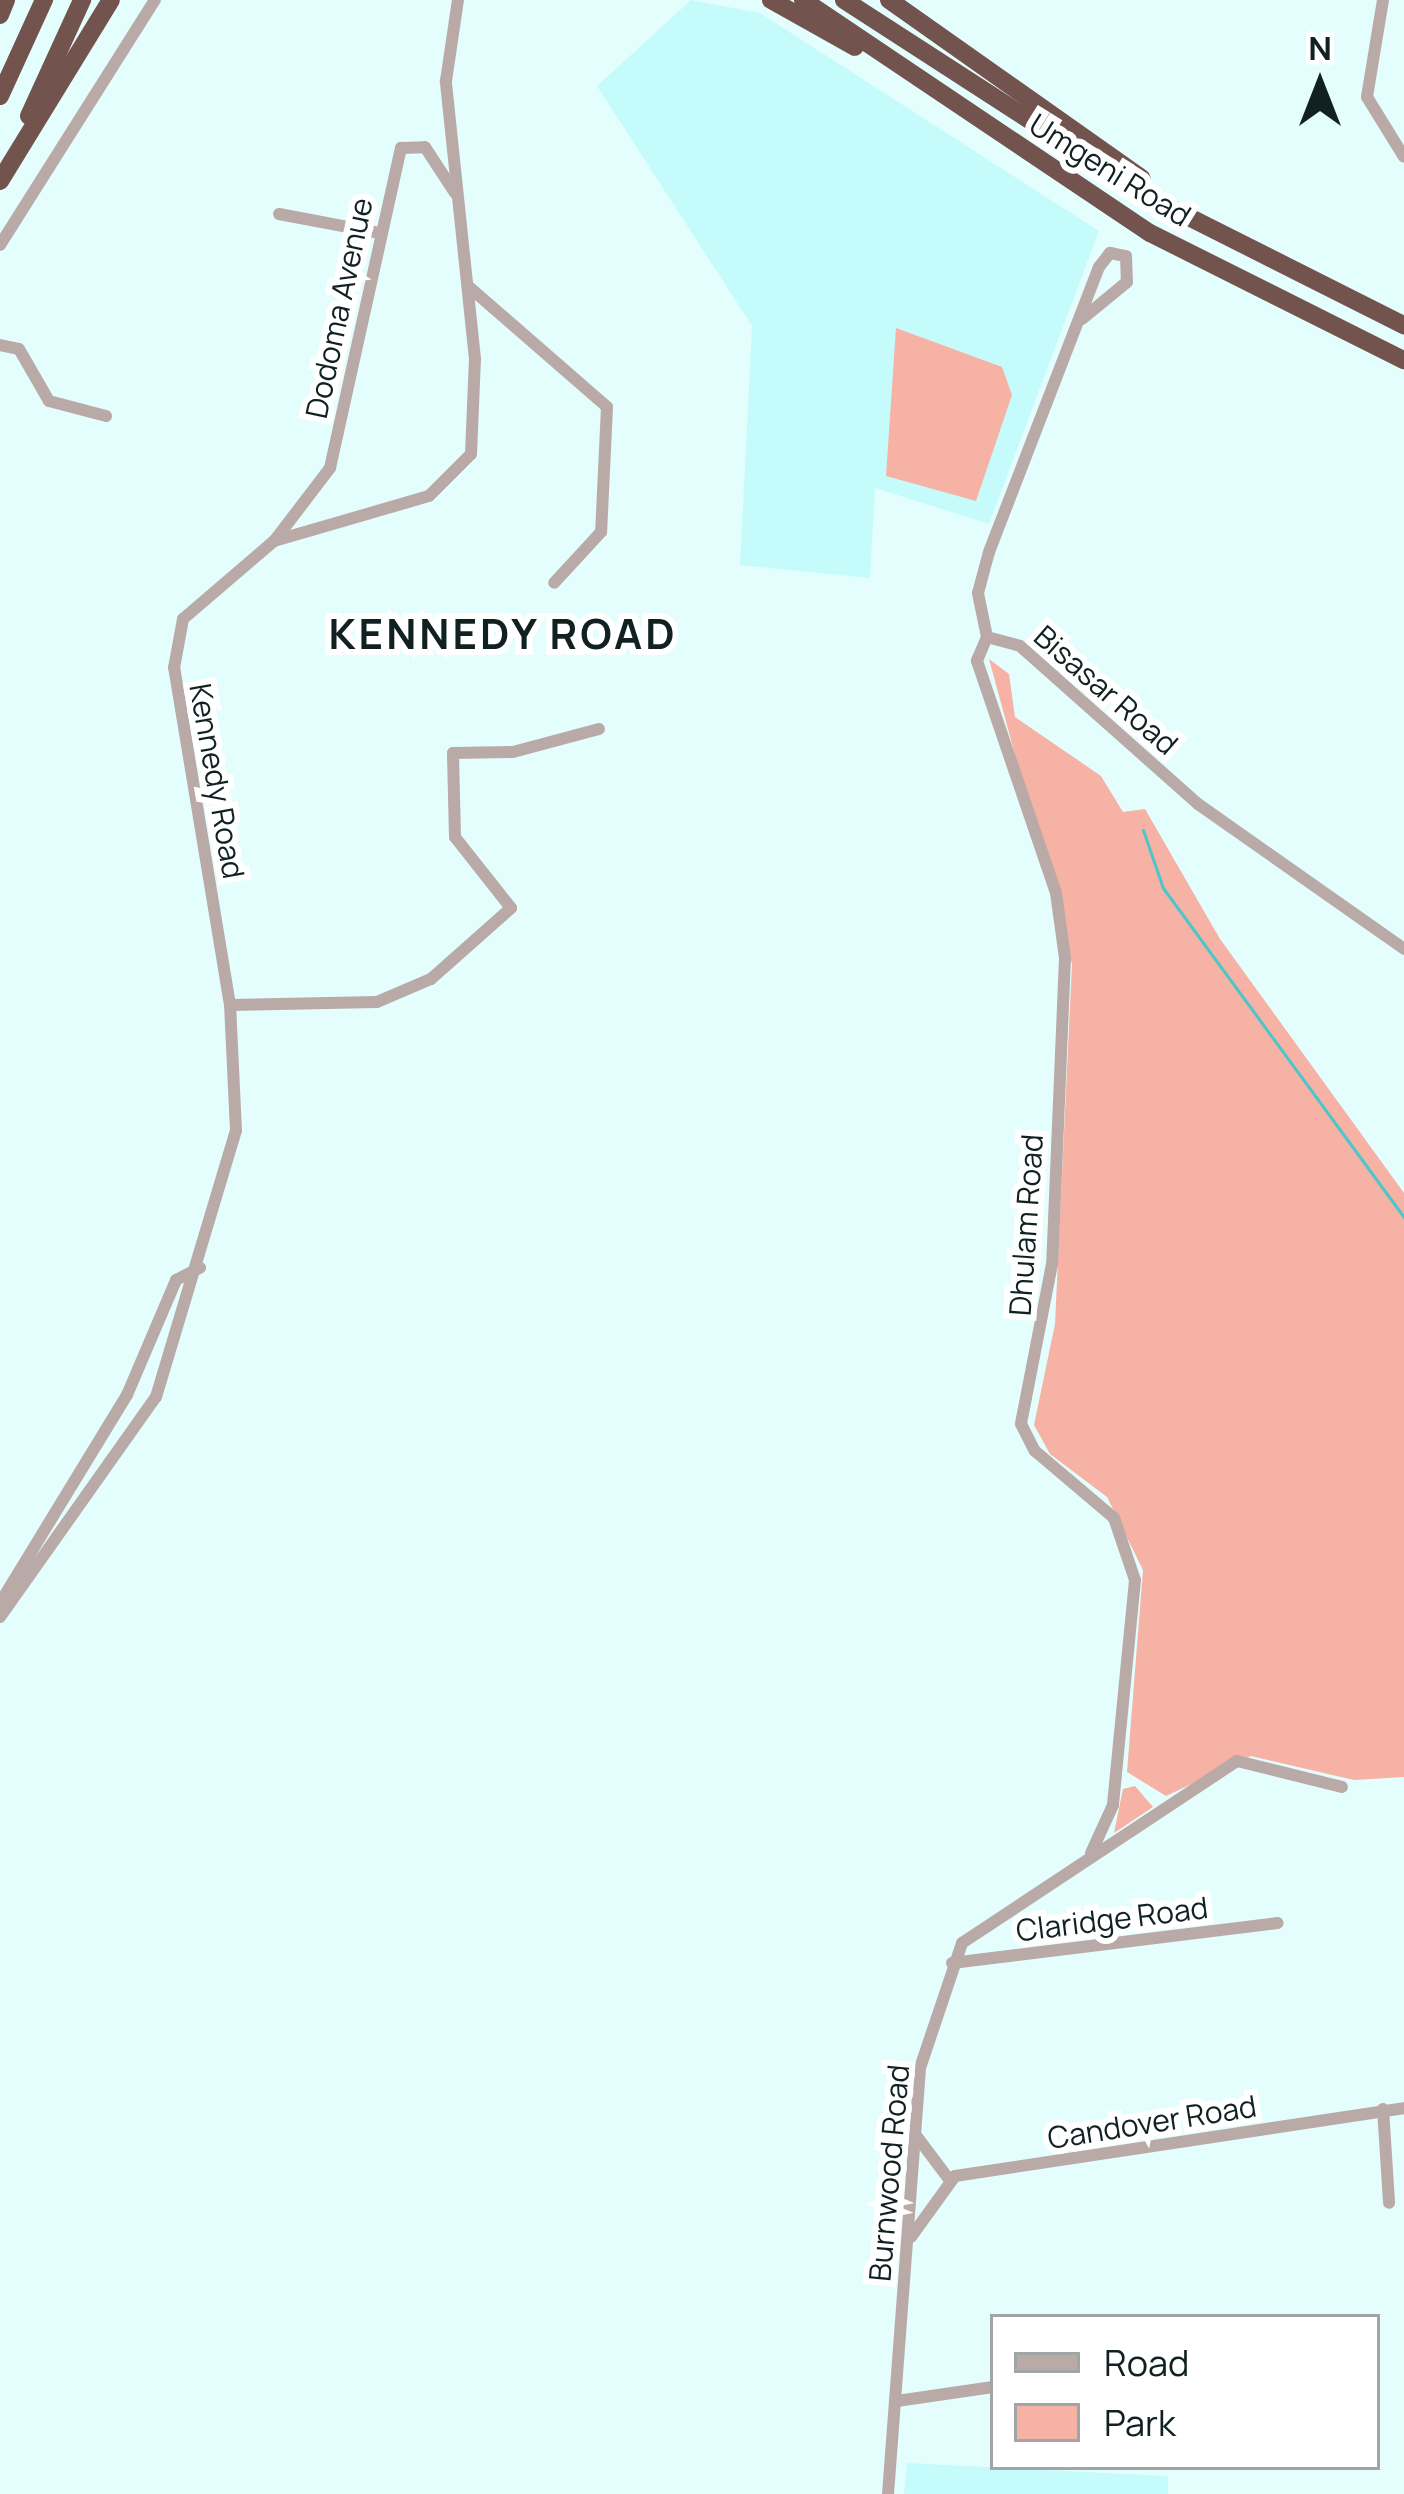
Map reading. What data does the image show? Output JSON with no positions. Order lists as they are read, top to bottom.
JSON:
{
  "streets": {
    "highway": ["Umgeni Road"],
    "street": [
      "Dodoma Avenue",
      "Bisasar Road",
      "Kennedy Road",
      "Dhulam Road",
      "Claridge Road",
      "Candover Road",
      "Burnwood Road"
    ]
  },
  "crossings": [
    ["Dodoma Avenue", "Kennedy Road"],
    ["Bisasar Road", "Dhulam Road"],
    ["Dhulam Road", "Burnwood Road"],
    ["Claridge Road", "Burnwood Road"]
  ],
  "districts": ["KENNEDY ROAD"],
  "legend": ["Road", "Park"],
  "north": "top"
}
